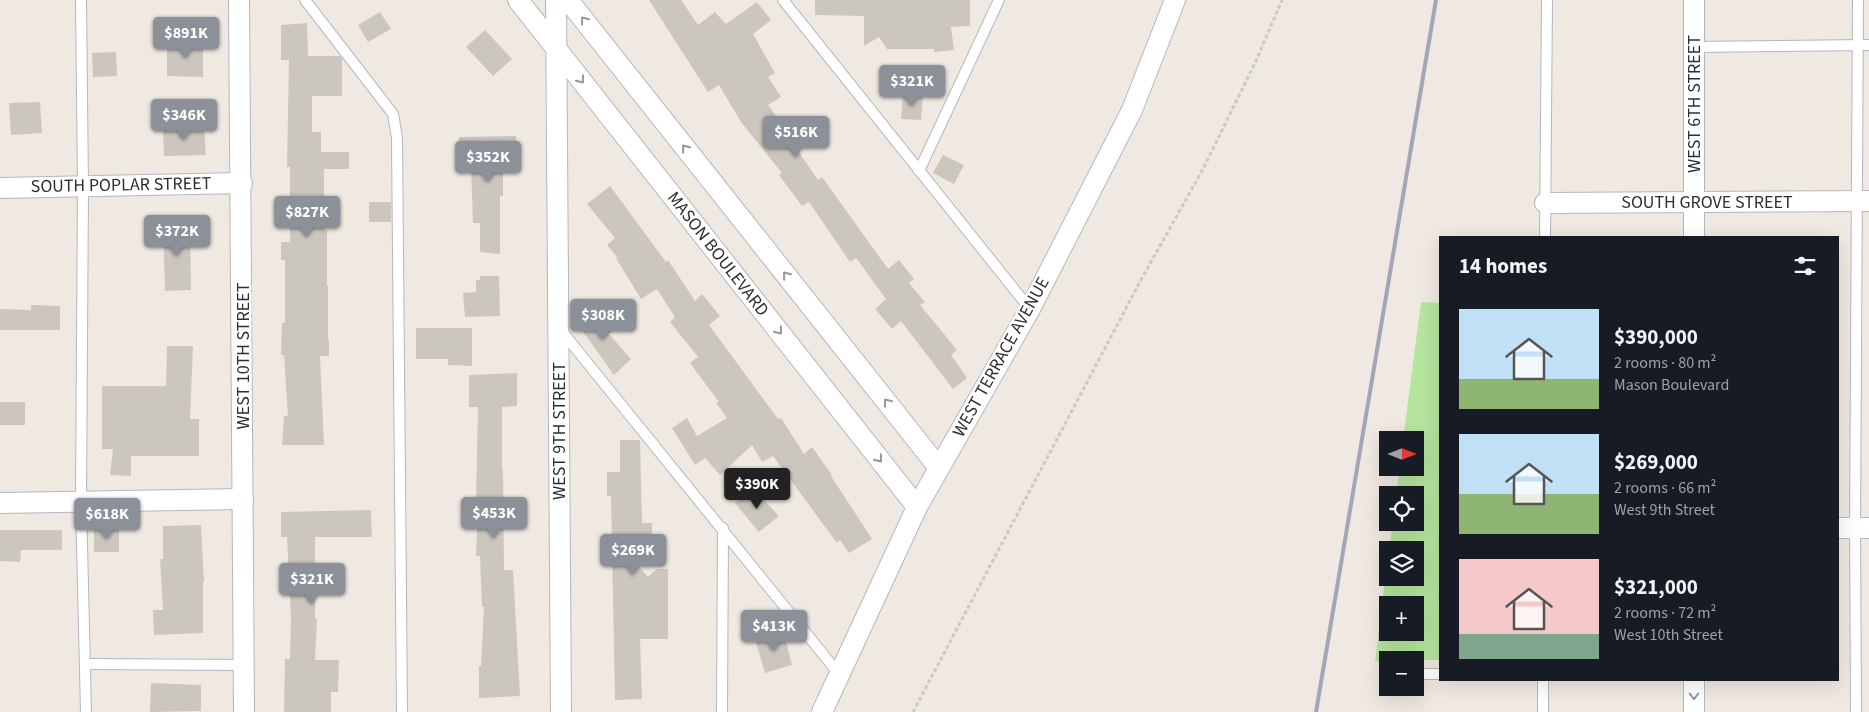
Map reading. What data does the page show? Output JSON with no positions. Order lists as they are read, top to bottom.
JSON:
{
  "streets": {
    "street": [
      "WEST 6TH STREET",
      "SOUTH POPLAR STREET",
      "SOUTH GROVE STREET",
      "MASON BOULEVARD",
      "WEST 10TH STREET",
      "WEST TERRACE AVENUE",
      "WEST 9TH STREET"
    ]
  },
  "crossings": [
    ["WEST 6TH STREET", "SOUTH GROVE STREET"],
    ["SOUTH POPLAR STREET", "WEST 10TH STREET"],
    ["MASON BOULEVARD", "WEST TERRACE AVENUE"],
    ["MASON BOULEVARD", "WEST 9TH STREET"]
  ],
  "north": "right",
  "page": {
    "price": [
      "$891K",
      "$321K",
      "$346K",
      "$516K",
      "$352K",
      "$827K",
      "$372K",
      "$308K",
      "$390K",
      "$453K",
      "$618K",
      "$269K",
      "$321K",
      "$413K"
    ],
    "heading": "14 homes",
    "list": [
      {
        "name": "$390,000",
        "note": "2 rooms · 80 m² · Mason Boulevard"
      },
      {
        "name": "$269,000",
        "note": "2 rooms · 66 m² · West 9th Street"
      },
      {
        "name": "$321,000",
        "note": "2 rooms · 72 m² · West 10th Street"
      }
    ],
    "map_buttons": ["+", "−"]
  }
}
